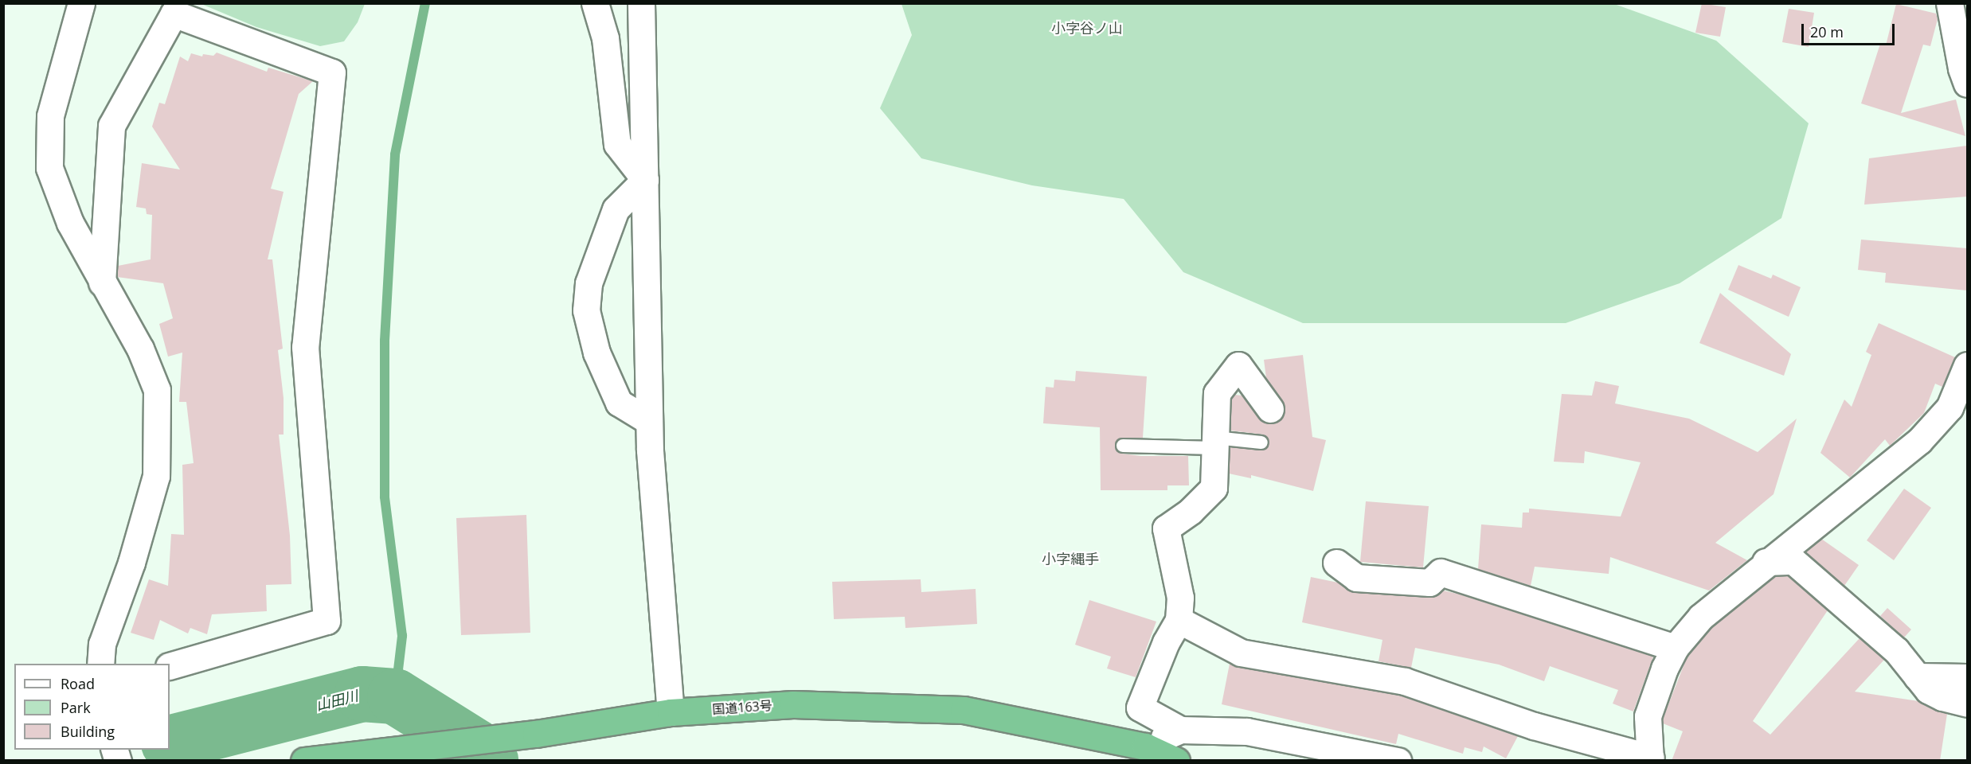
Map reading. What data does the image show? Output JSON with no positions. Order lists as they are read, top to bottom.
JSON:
{
  "streets": {
    "highway": ["国道163号"]
  },
  "districts": ["小字谷ノ山", "小字縄手"],
  "water": ["山田川"],
  "legend": ["Road", "Park", "Building"],
  "scale_bar": "20 m"
}
